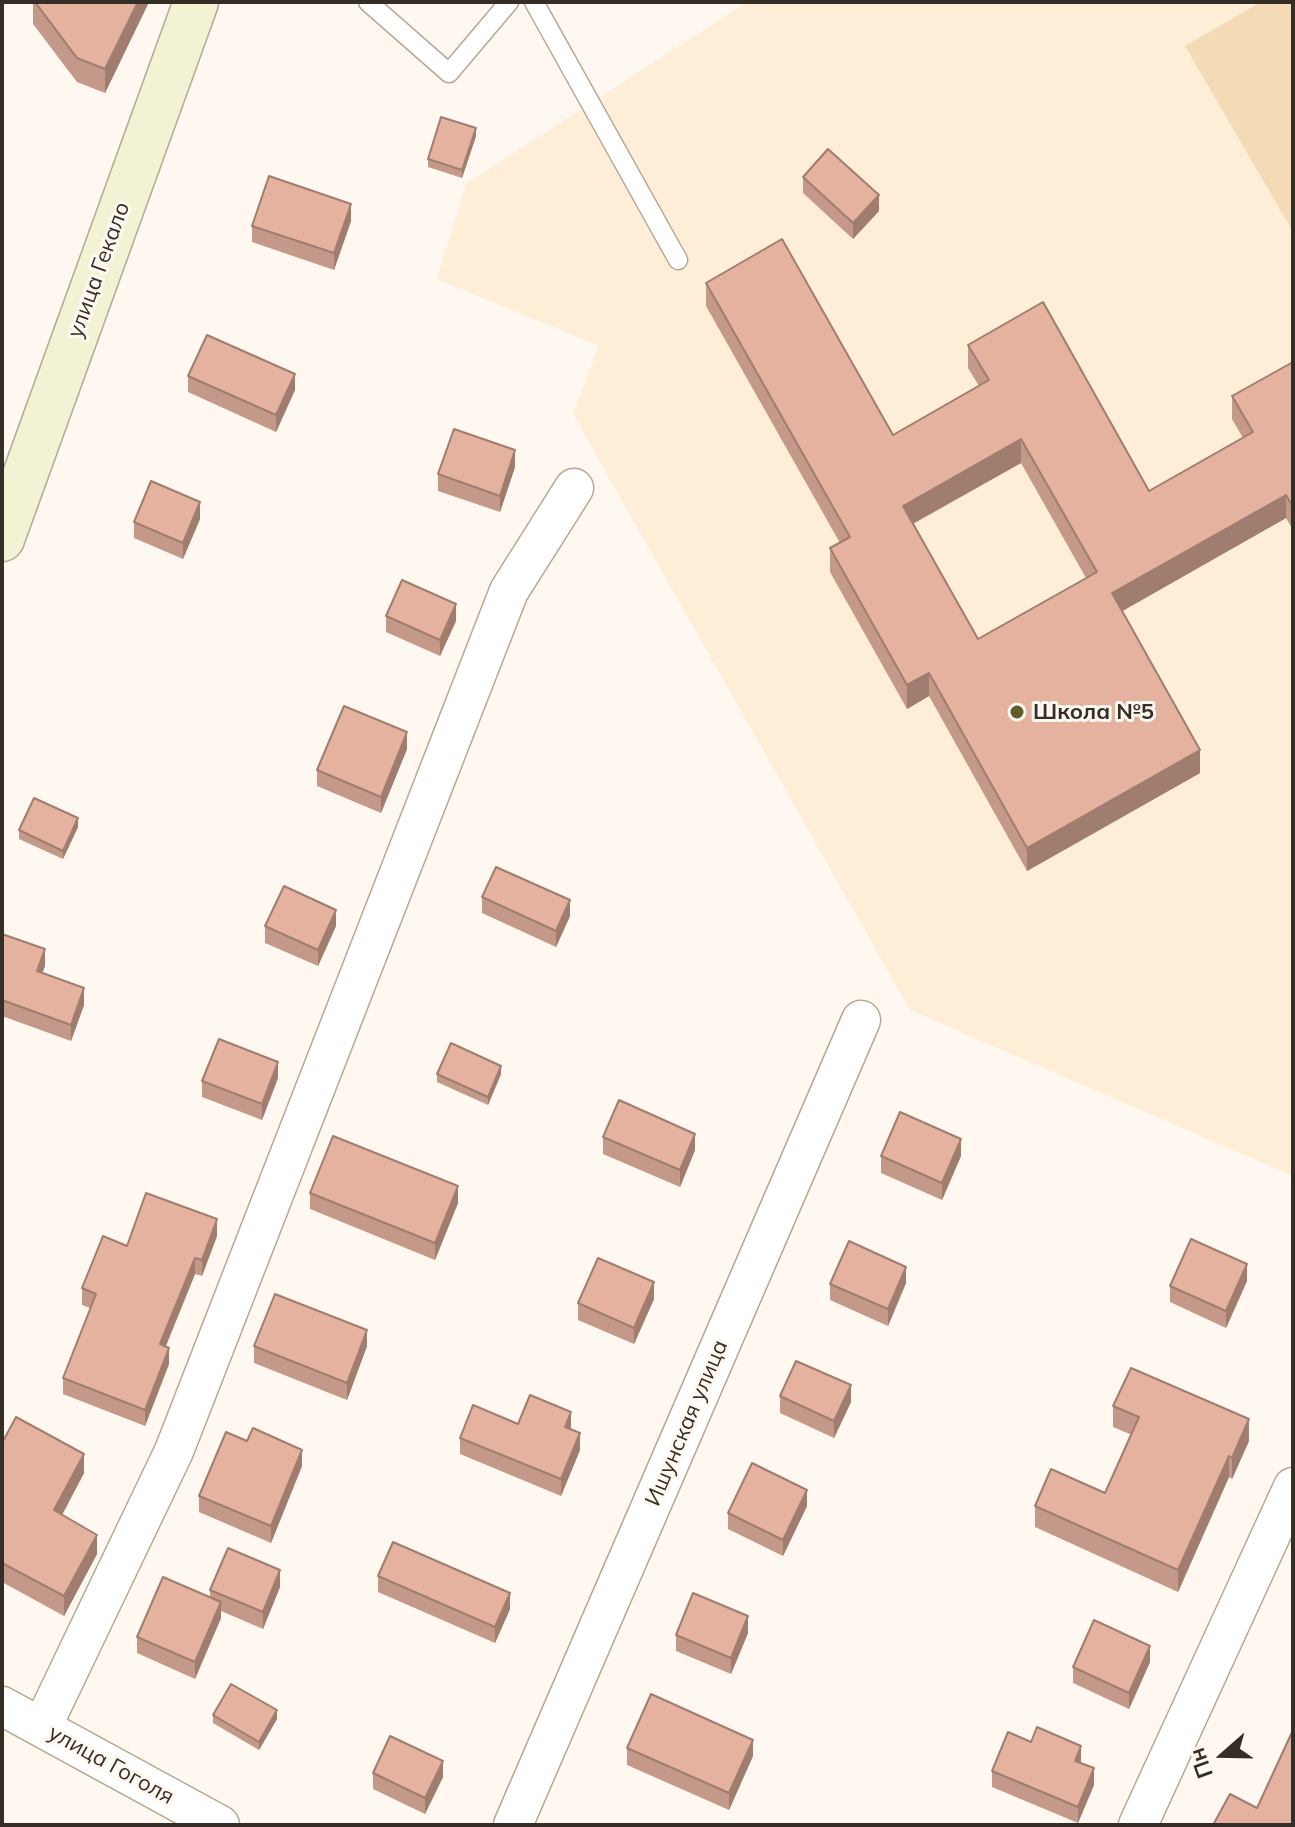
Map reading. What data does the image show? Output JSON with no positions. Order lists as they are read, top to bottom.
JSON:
{
  "streets": {
    "main road": ["улица Гекало"],
    "street": ["Ишунская улица", "улица Гоголя"]
  },
  "places": ["Школа №5"],
  "north": "left"
}
